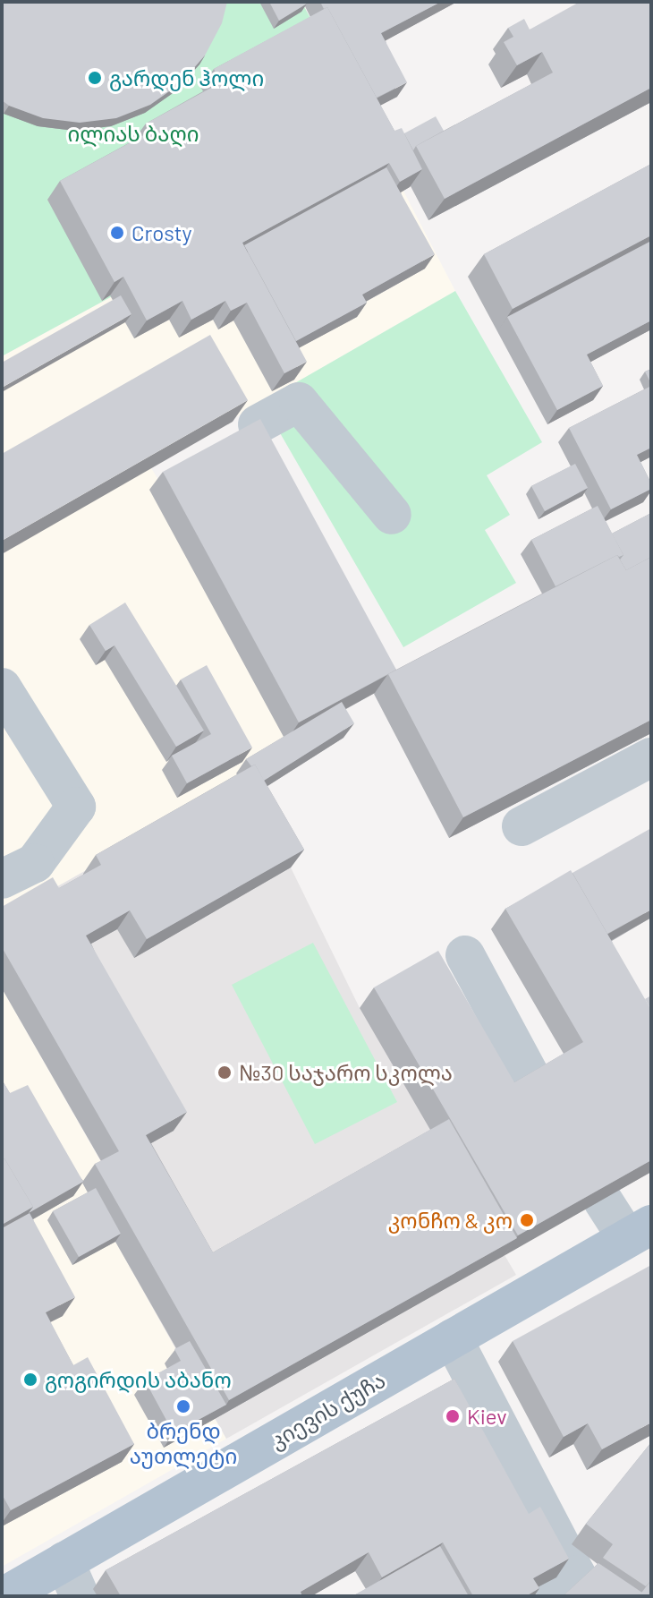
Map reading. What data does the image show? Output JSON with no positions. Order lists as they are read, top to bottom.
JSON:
{
  "streets": {
    "main road": ["კიევის ქუჩა"]
  },
  "parks": ["ილიას ბაღი"],
  "places": [
    "გარდენ ჰოლი",
    "Crosty",
    "№30 საჯარო სკოლა",
    "კონჩო & კო",
    "გოგირდის აბანო",
    "ბრენდ აუთლეტი",
    "Kiev"
  ]
}
